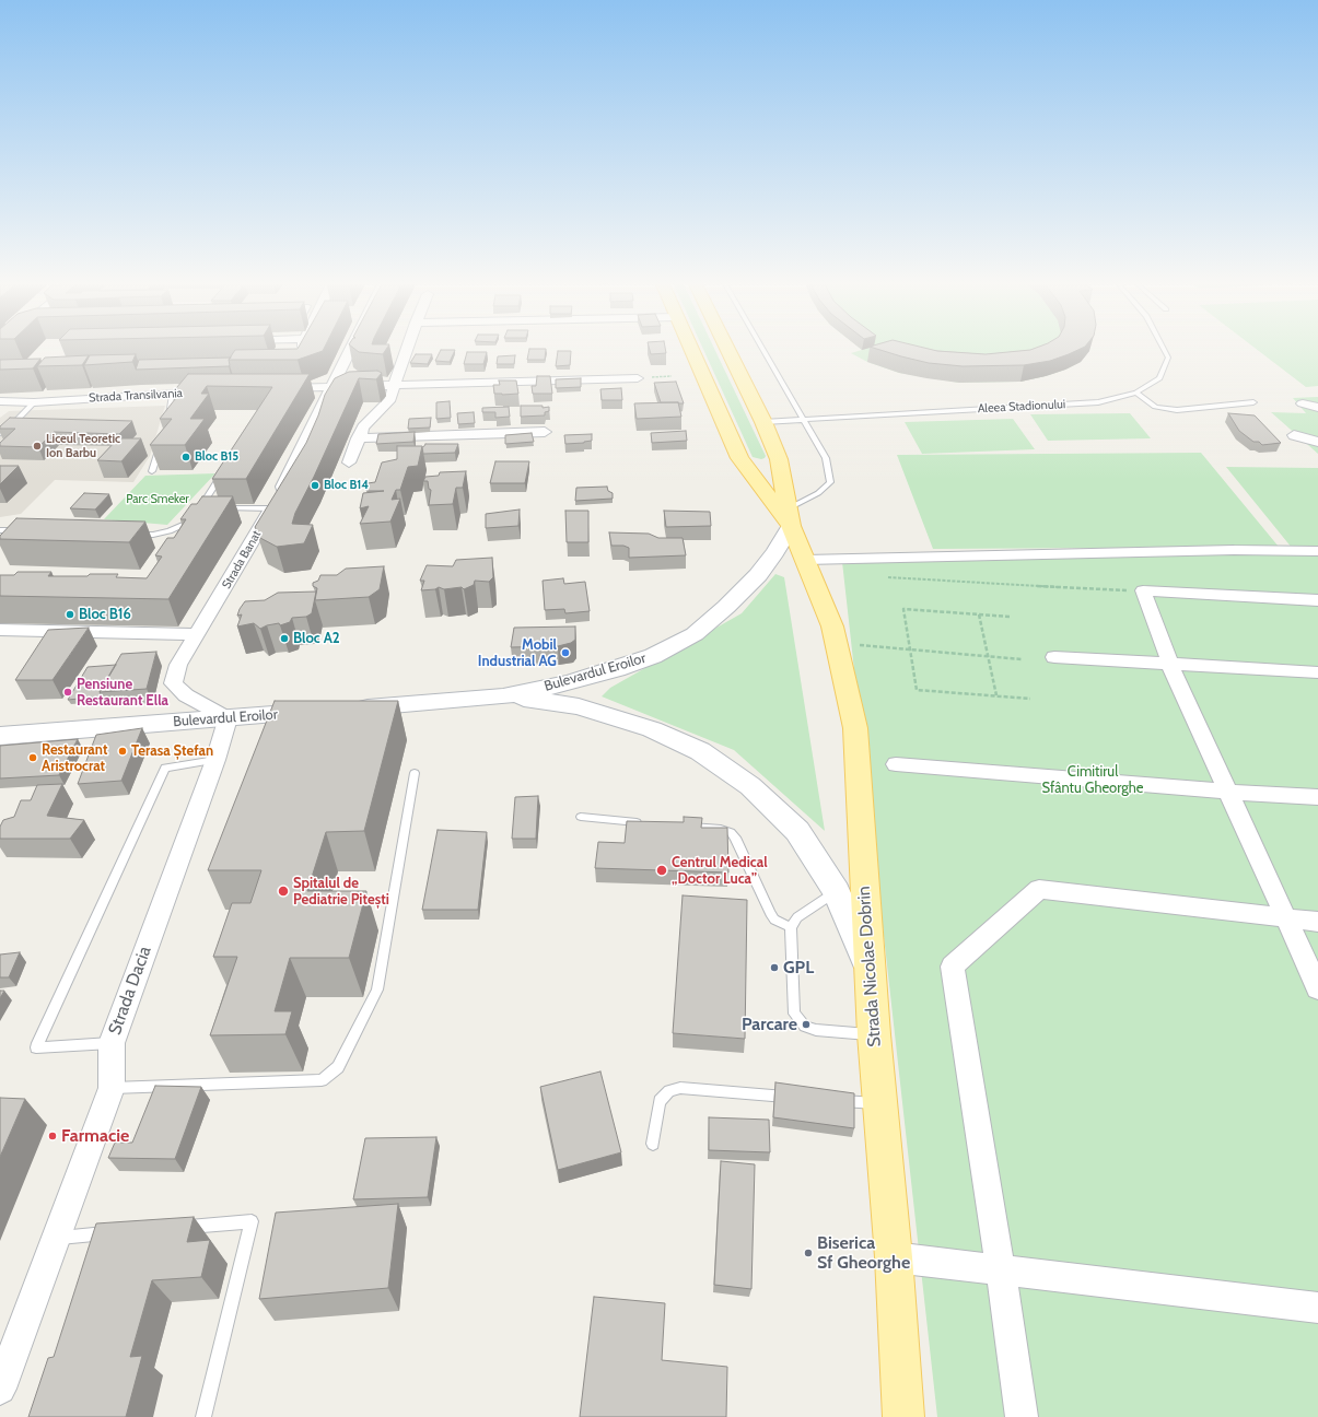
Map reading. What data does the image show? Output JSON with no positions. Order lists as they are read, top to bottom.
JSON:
{
  "streets": {
    "main road": ["Strada Nicolae Dobrin"],
    "street": [
      "Strada Transilvania",
      "Strada Banat",
      "Bulevardul Eroilor",
      "Strada Dacia"
    ],
    "lane": ["Aleea Stadionului"]
  },
  "crossings": [
    ["Aleea Stadionului", "Strada Nicolae Dobrin"],
    ["Strada Banat", "Bulevardul Eroilor"],
    ["Strada Banat", "Strada Dacia"],
    ["Bulevardul Eroilor", "Strada Nicolae Dobrin"],
    ["Bulevardul Eroilor", "Strada Dacia"]
  ],
  "parks": ["Parc Smeker", "Cimitirul Sfântu Gheorghe"],
  "places": [
    "Liceul Teoretic Ion Barbu",
    "Bloc B15",
    "Bloc B14",
    "Bloc B16",
    "Bloc A2",
    "Mobil Industrial AG",
    "Pensiune Restaurant Ella",
    "Terasa Ștefan",
    "Restaurant Aristrocrat",
    "Centrul Medical „Doctor Luca”",
    "Spitalul de Pediatrie Pitești",
    "GPL",
    "Parcare",
    "Farmacie",
    "Biserica Sf Gheorghe"
  ]
}
